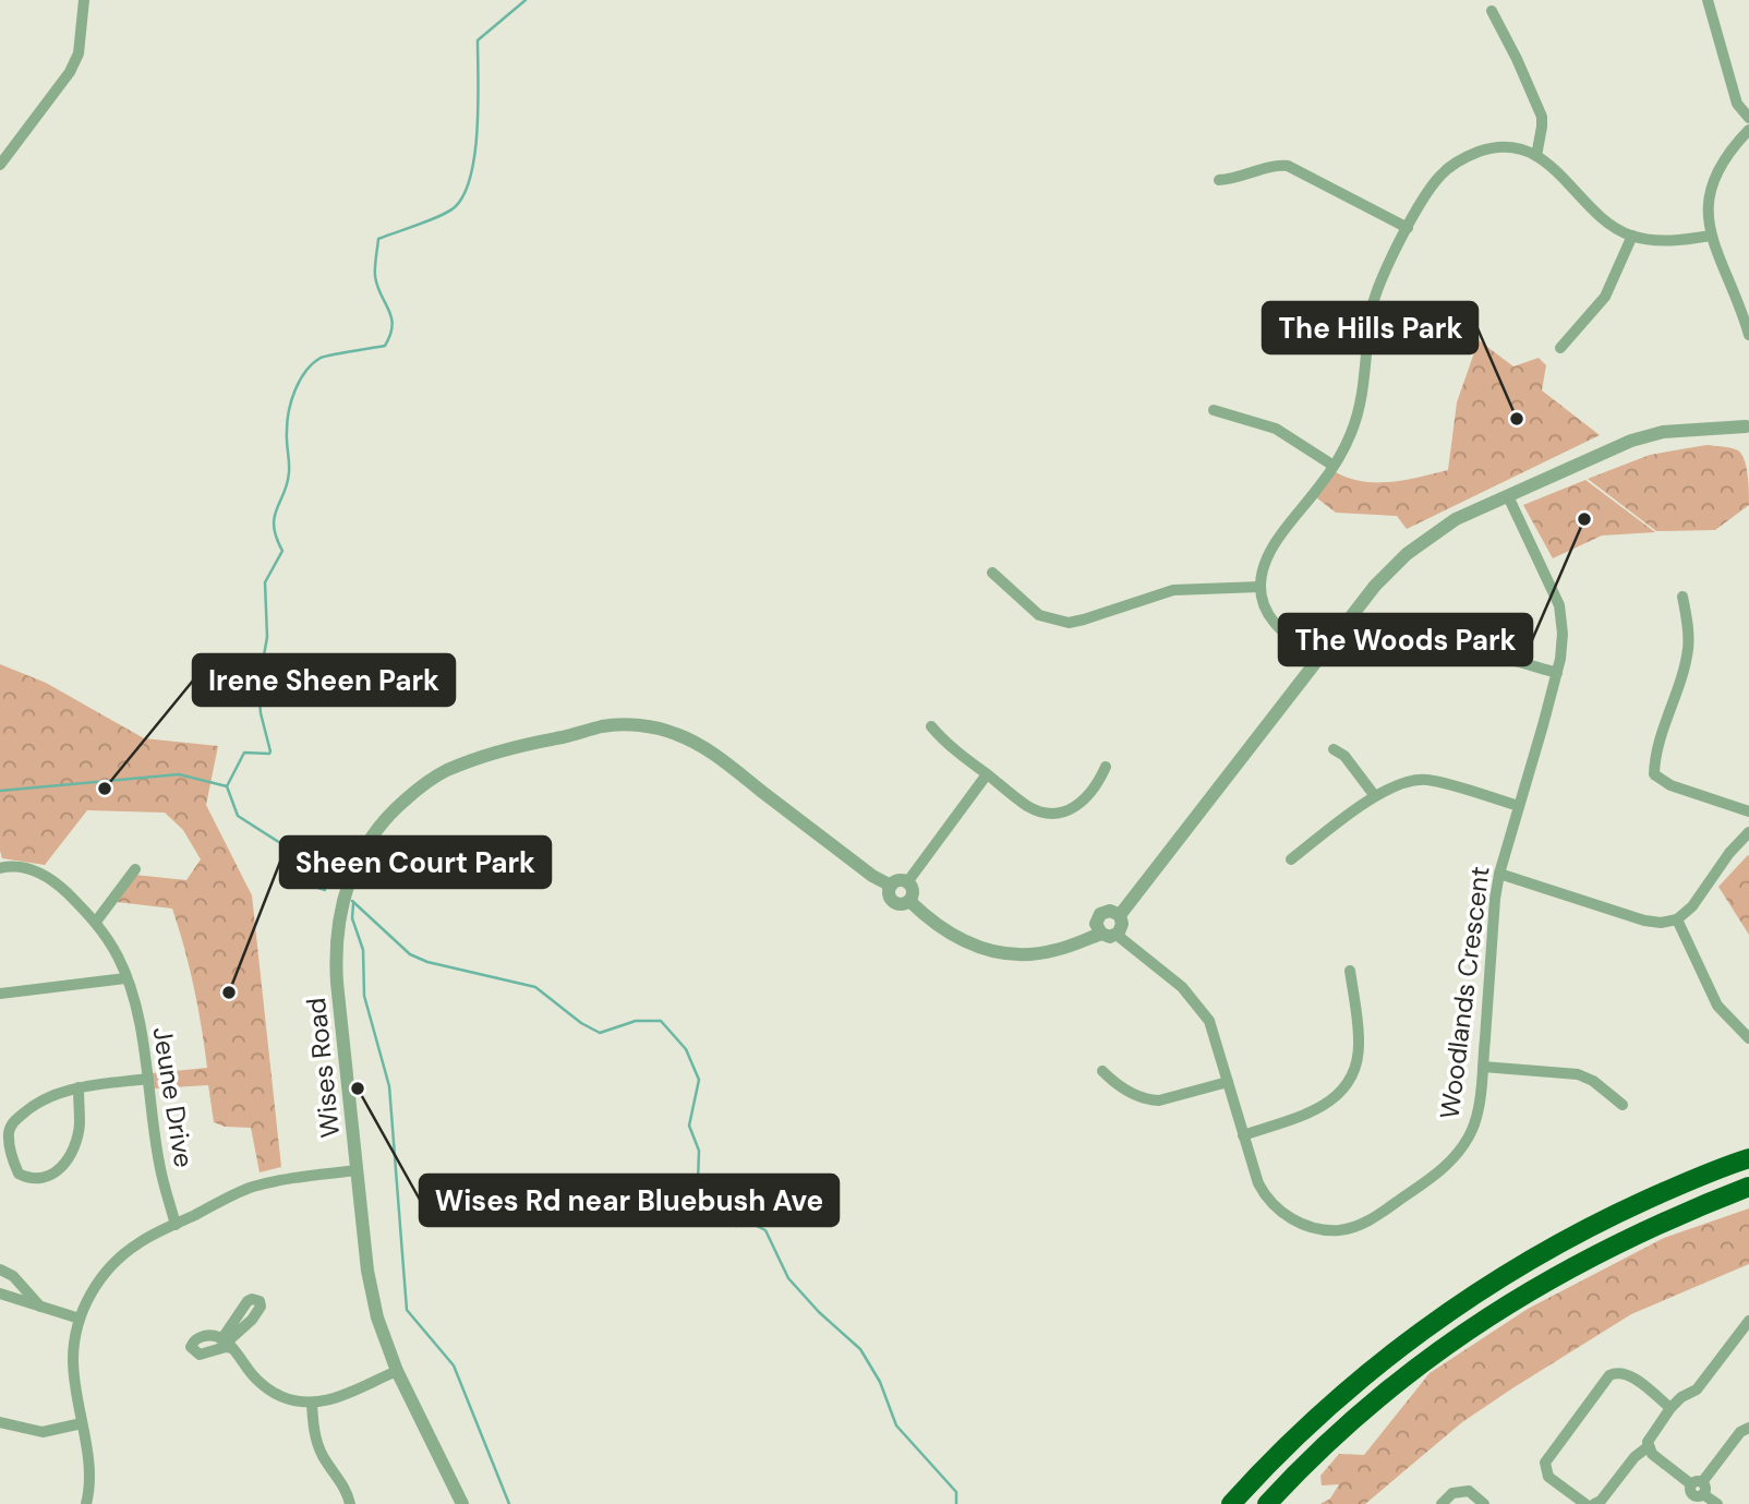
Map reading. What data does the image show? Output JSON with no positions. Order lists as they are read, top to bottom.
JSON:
{
  "streets": {
    "street": ["Woodlands Crescent", "Wises Road", "Jeune Drive"]
  },
  "places": [
    "The Hills Park",
    "The Woods Park",
    "Irene Sheen Park",
    "Sheen Court Park",
    "Wises Rd near Bluebush Ave"
  ]
}
